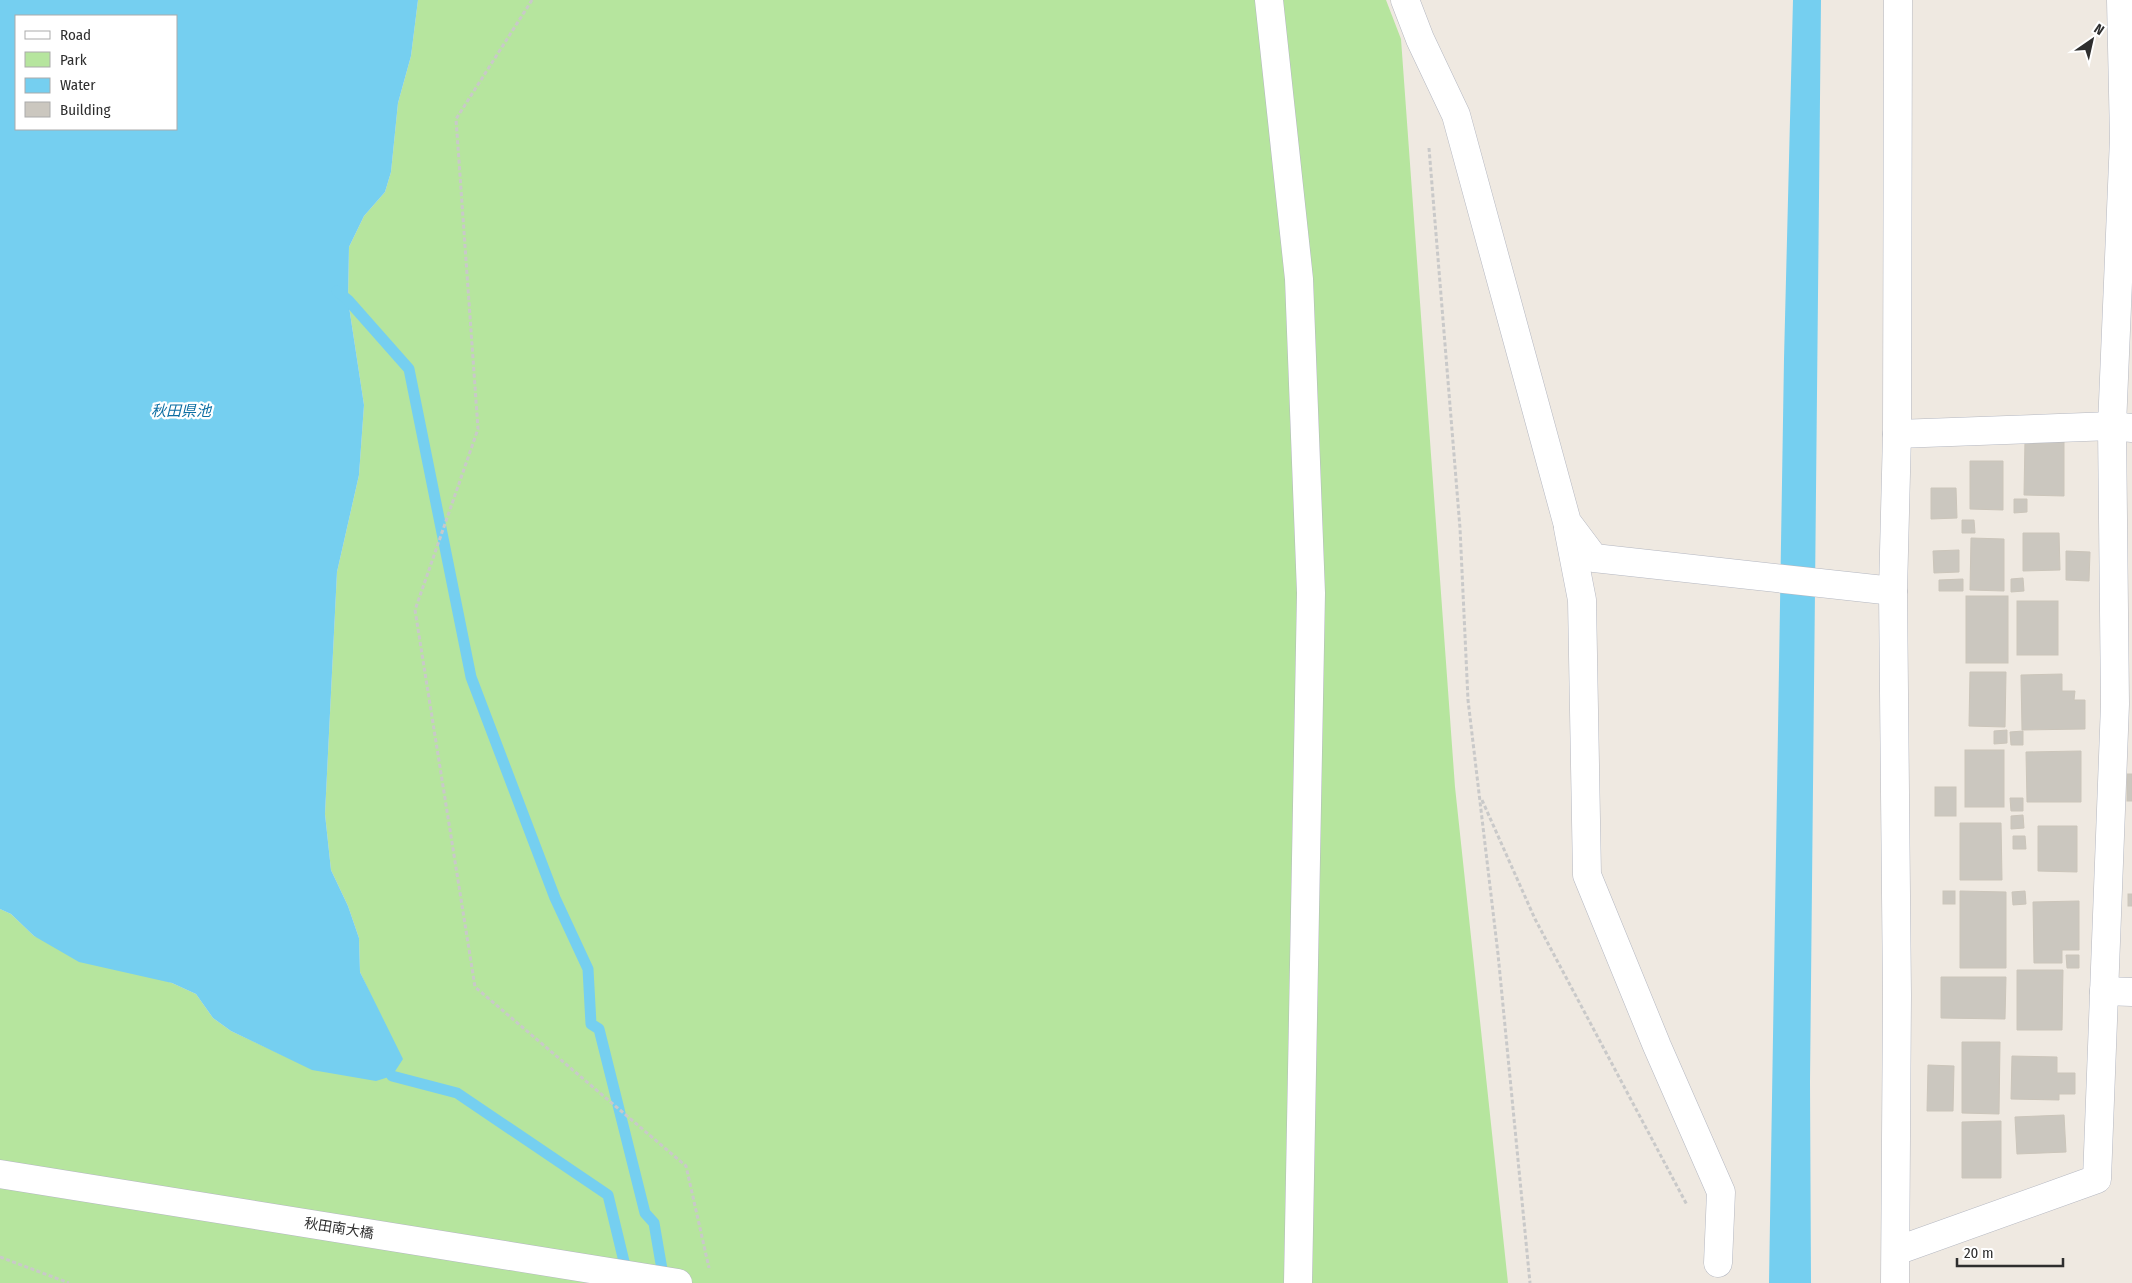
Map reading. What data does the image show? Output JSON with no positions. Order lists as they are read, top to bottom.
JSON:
{
  "streets": {
    "street": ["秋田南大橋"]
  },
  "water": ["秋田県池"],
  "legend": [
    "Road",
    "Park",
    "Water",
    "Building"
  ],
  "scale_bar": "20 m",
  "north": "top right"
}
